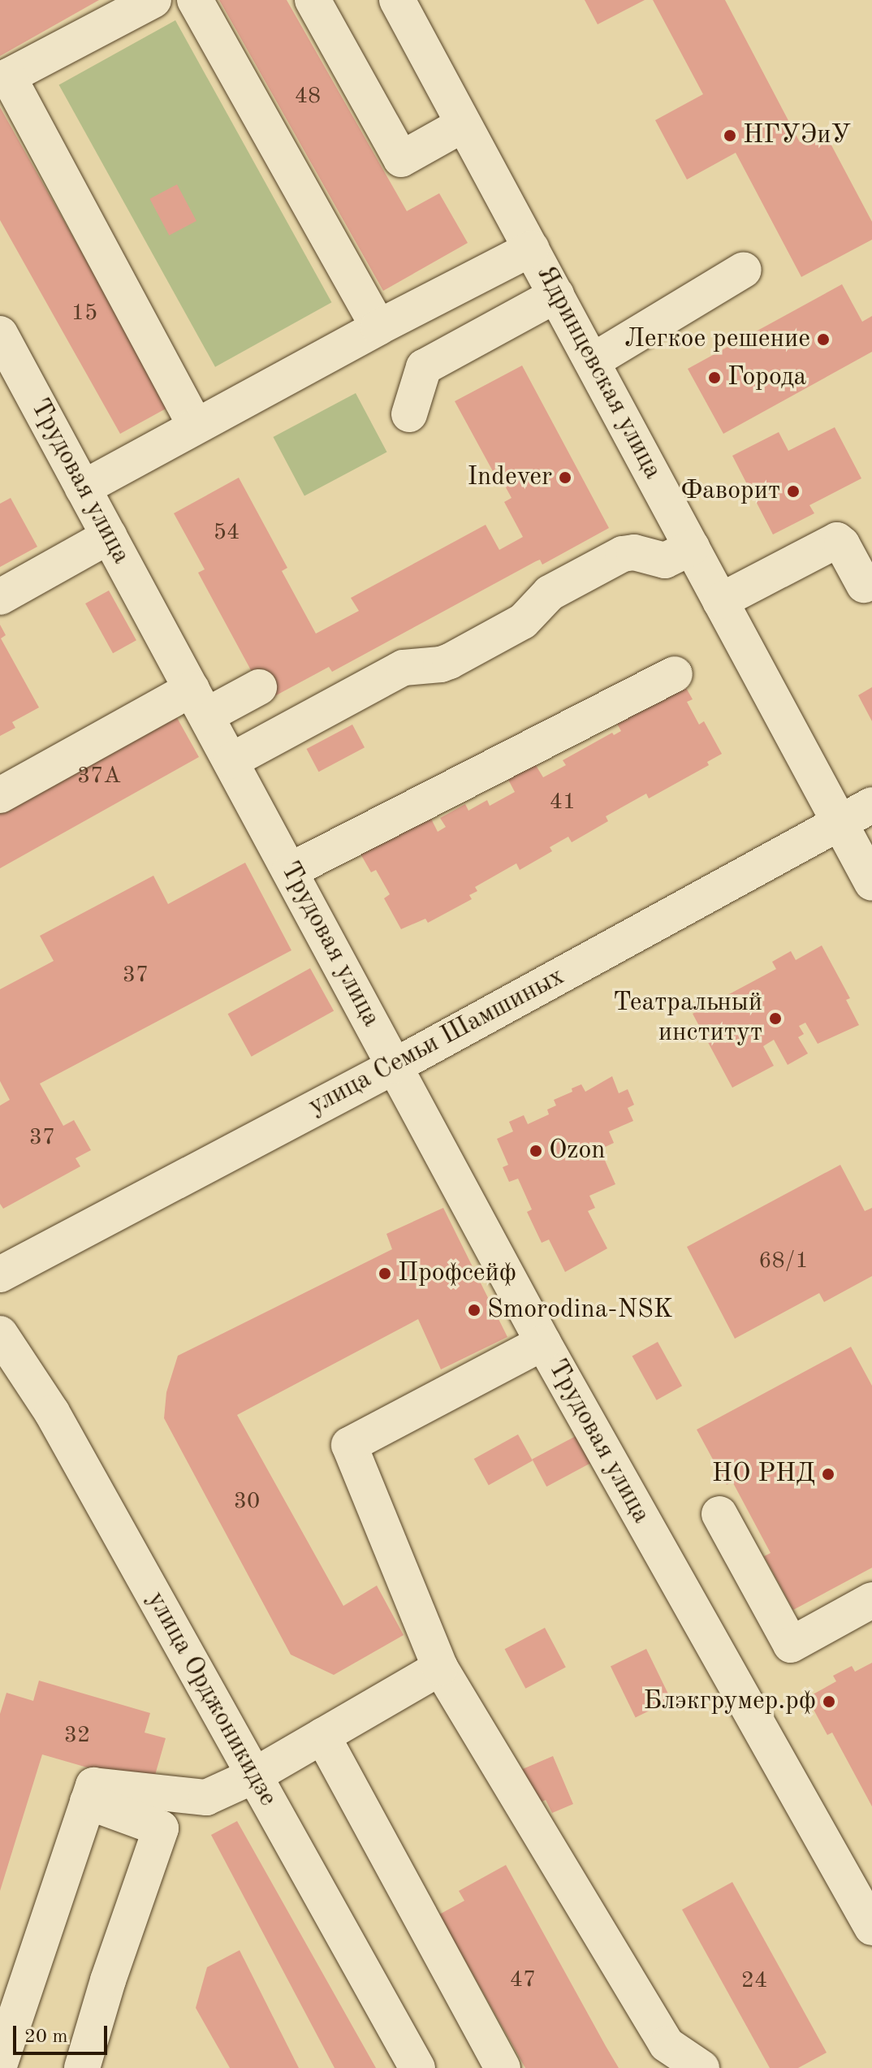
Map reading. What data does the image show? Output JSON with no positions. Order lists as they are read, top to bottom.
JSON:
{
  "streets": {
    "street": [
      "Ядринцевская улица",
      "Трудовая улица",
      "улица Семьи Шамшиных",
      "улица Орджоникидзе"
    ]
  },
  "crossings": [
    ["Ядринцевская улица", "улица Семьи Шамшиных"],
    ["Трудовая улица", "улица Семьи Шамшиных"]
  ],
  "places": [
    "НГУЭиУ",
    "Легкое решение",
    "Города",
    "Indever",
    "Фаворит",
    "Театральный институт",
    "Ozon",
    "Профсейф",
    "Smorodina-NSK",
    "НО РНД",
    "Блэкгрумер.рф"
  ],
  "house_numbers": [
    "48",
    "15",
    "54",
    "37А",
    "41",
    "37",
    "37",
    "68/1",
    "30",
    "32",
    "47",
    "24"
  ],
  "scale_bar": "20 m"
}
